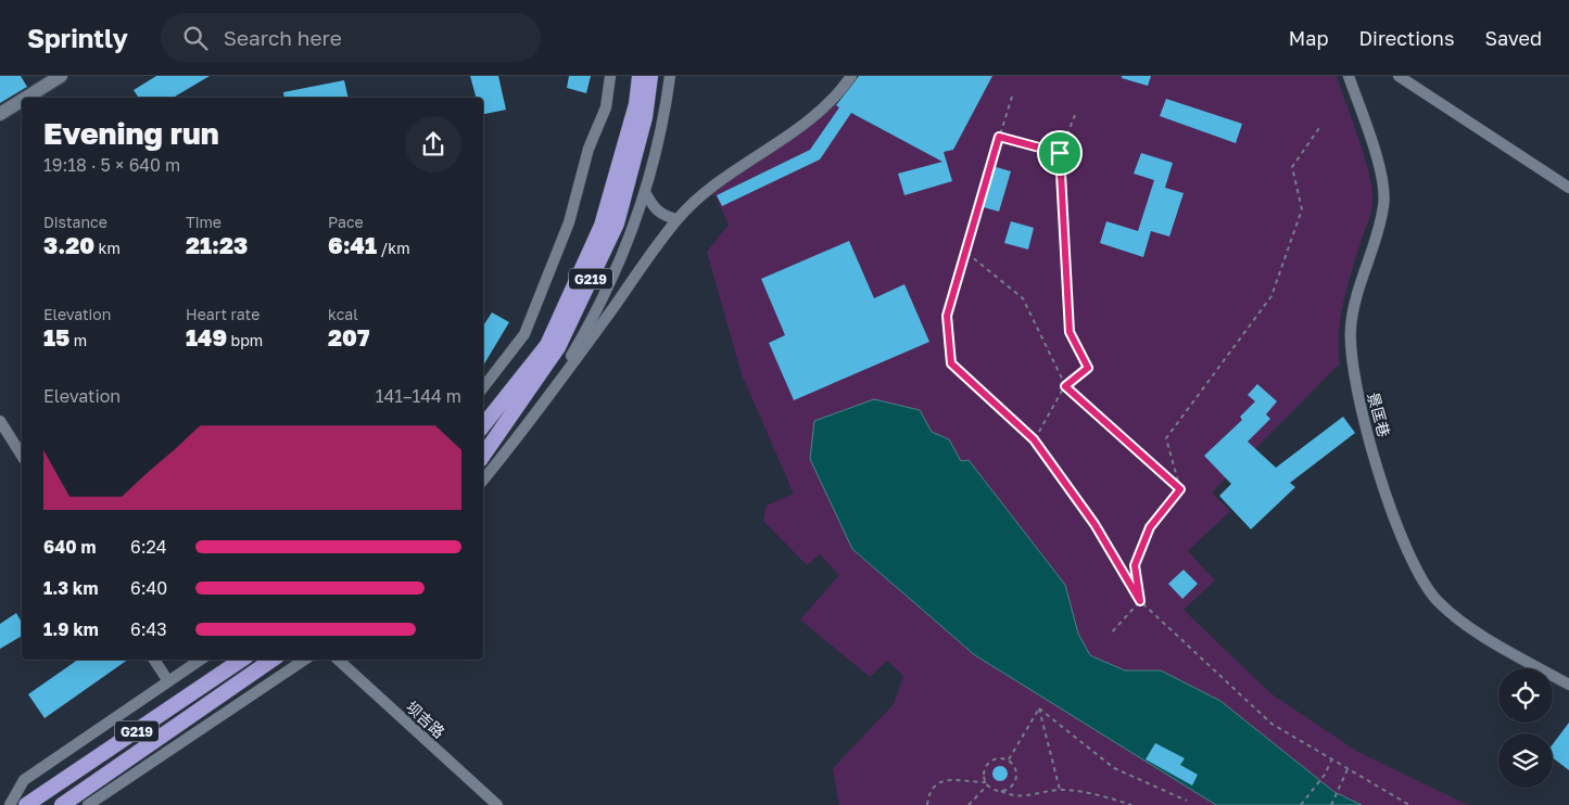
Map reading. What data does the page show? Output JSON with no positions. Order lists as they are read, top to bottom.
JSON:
{
  "streets": {
    "highway": ["G219"],
    "street": ["景匡巷", "坝吉路"]
  },
  "page": {
    "header": "Sprintly",
    "search": "Search here",
    "nav": ["Map", "Directions", "Saved"],
    "heading": ["Evening run", "19:18 · 5 × 640 m"],
    "stats": [
      ["Distance", "3.20 km"],
      ["Time", "21:23"],
      ["Pace", "6:41 /km"],
      ["Elevation", "15 m"],
      ["Heart rate", "149 bpm"],
      ["kcal", "207"]
    ],
    "chart": ["Elevation", "141–144 m"],
    "list": [
      {
        "name": "640 m",
        "note": "6:24"
      },
      {
        "name": "1.3 km",
        "note": "6:40"
      },
      {
        "name": "1.9 km",
        "note": "6:43"
      }
    ]
  }
}
